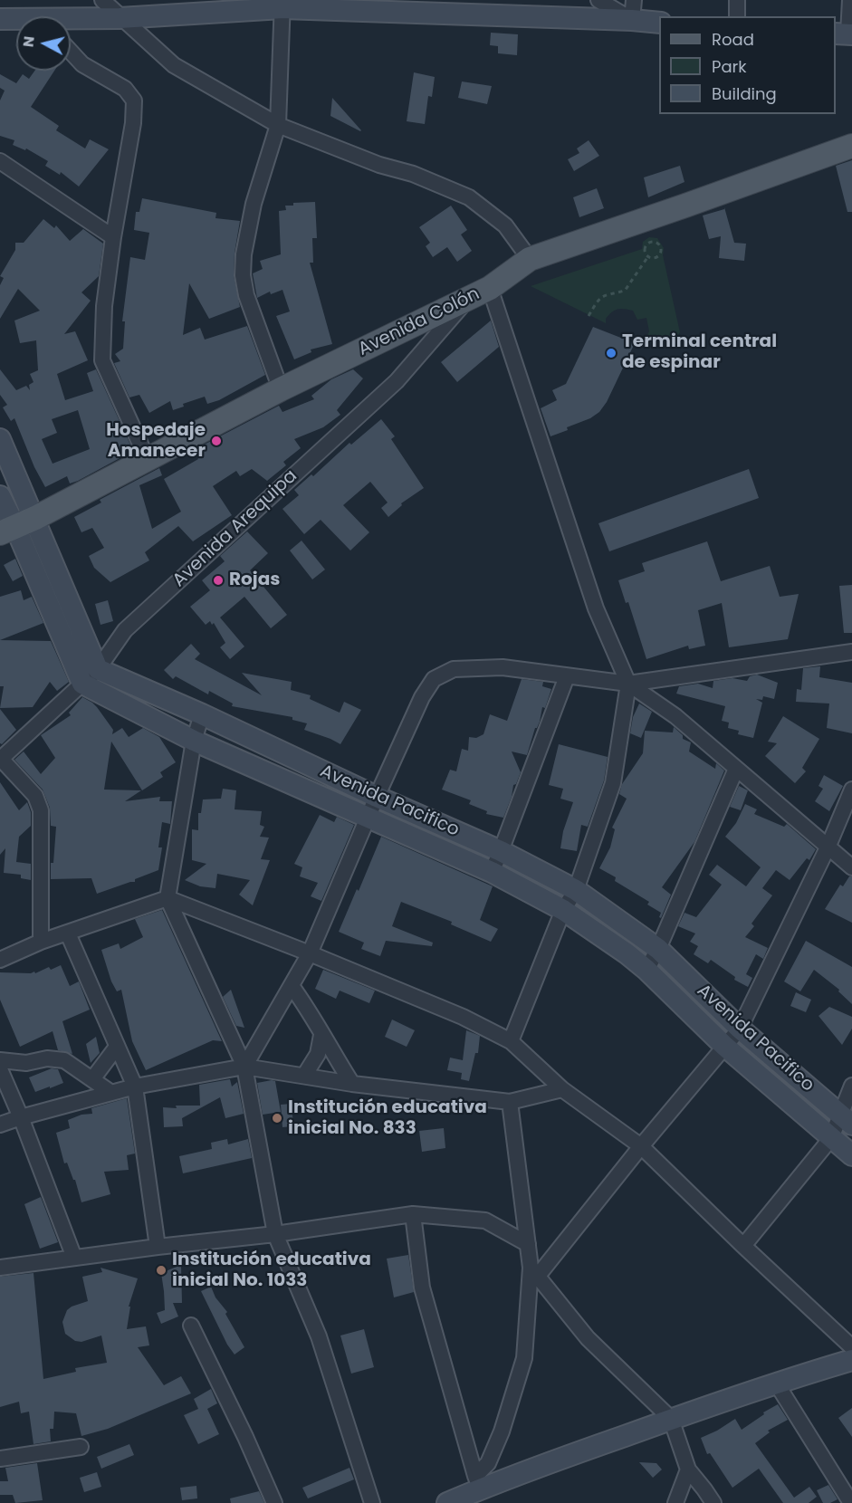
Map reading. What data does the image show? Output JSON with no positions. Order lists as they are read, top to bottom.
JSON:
{
  "streets": {
    "main road": ["Avenida Colón", "Avenida Pacifico"],
    "street": ["Avenida Arequipa"]
  },
  "crossings": [
    ["Avenida Colón", "Avenida Arequipa"],
    ["Avenida Arequipa", "Avenida Pacifico"]
  ],
  "places": [
    "Terminal central de espinar",
    "Hospedaje Amanecer",
    "Rojas",
    "Institución educativa inicial No. 833",
    "Institución educativa inicial No. 1033"
  ],
  "legend": ["Road", "Park", "Building"],
  "north": "left"
}
